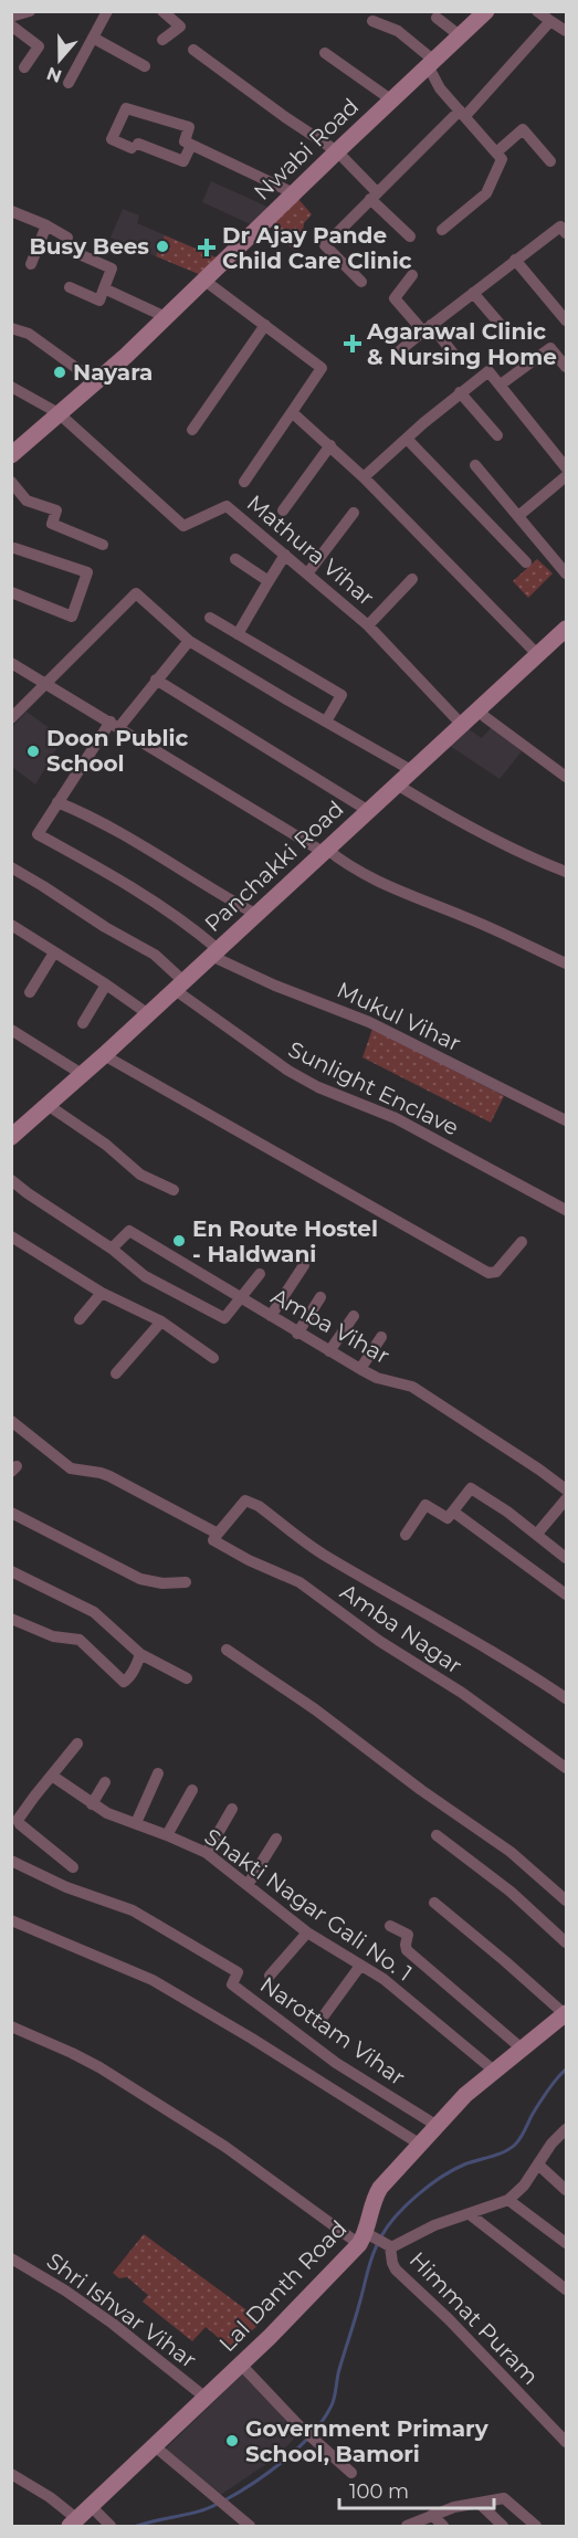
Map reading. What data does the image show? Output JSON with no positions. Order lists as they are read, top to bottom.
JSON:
{
  "streets": {
    "street": [
      "Nwabi Road",
      "Mathura Vihar",
      "Panchakki Road",
      "Mukul Vihar",
      "Sunlight Enclave",
      "Amba Vihar",
      "Amba Nagar",
      "Shakti Nagar Gali No. 1",
      "Narottam Vihar",
      "Lal Danth Road",
      "Shri Ishvar Vihar",
      "Himmat Puram"
    ]
  },
  "crossings": [
    ["Nwabi Road", "Mathura Vihar"],
    ["Mathura Vihar", "Panchakki Road"],
    ["Panchakki Road", "Mukul Vihar"],
    ["Panchakki Road", "Sunlight Enclave"],
    ["Shakti Nagar Gali No. 1", "Lal Danth Road"],
    ["Narottam Vihar", "Lal Danth Road"],
    ["Lal Danth Road", "Shri Ishvar Vihar"]
  ],
  "places": {
    "other": [
      "Busy Bees",
      "Nayara",
      "Doon Public School",
      "En Route Hostel - Haldwani",
      "Government Primary School, Bamori"
    ],
    "health": ["Dr Ajay Pande Child Care Clinic", "Agarawal Clinic & Nursing Home"]
  },
  "scale_bar": "100 m",
  "north": "bottom"
}
